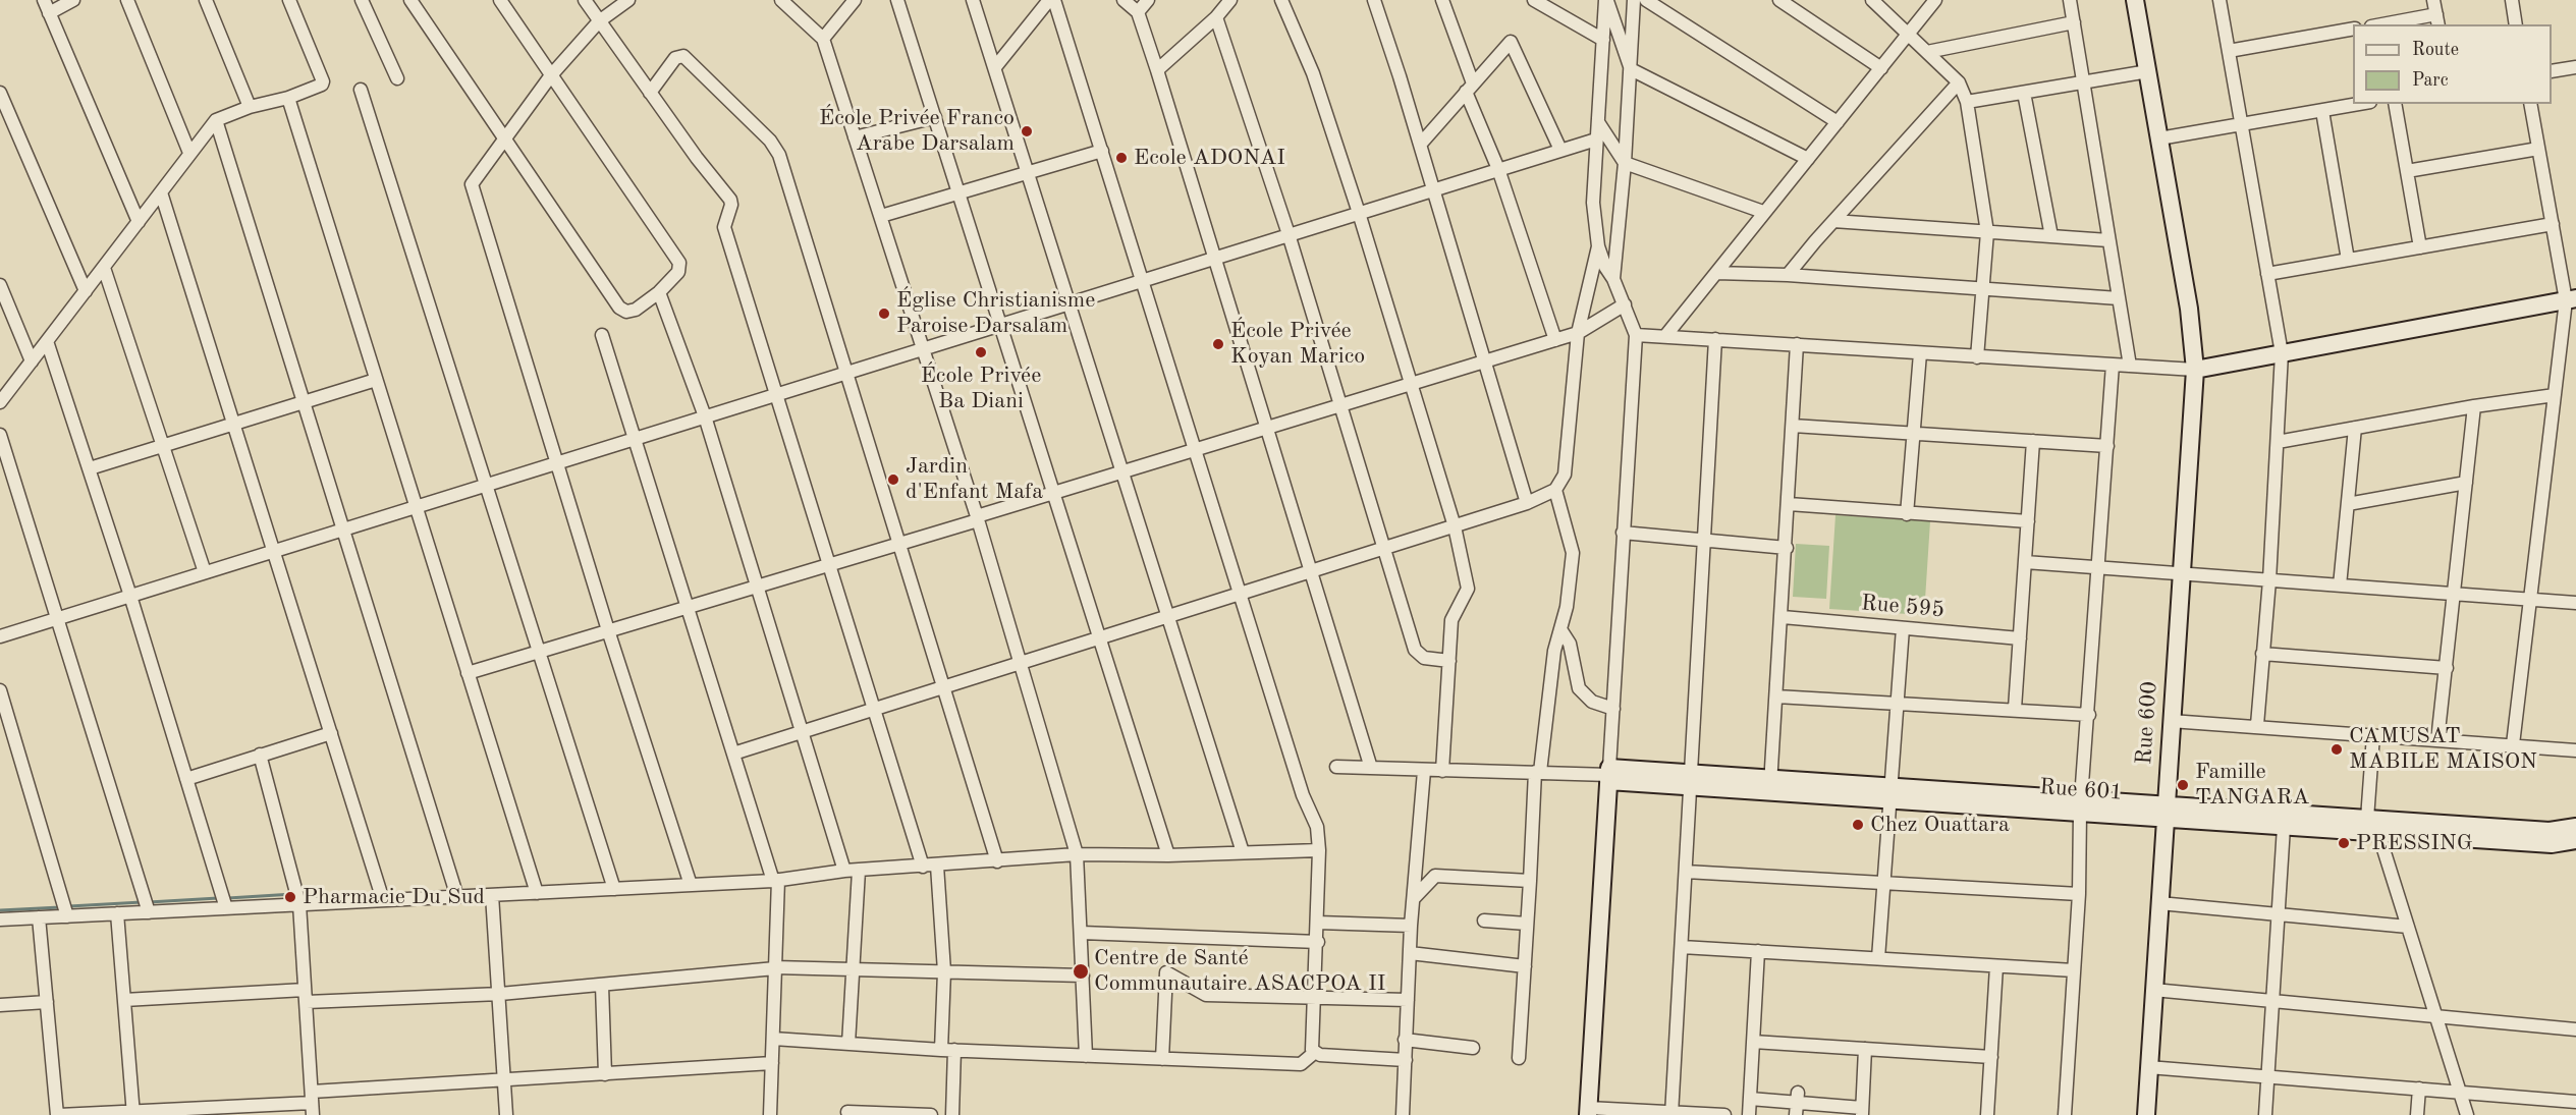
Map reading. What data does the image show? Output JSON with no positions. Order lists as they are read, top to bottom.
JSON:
{
  "streets": {
    "street": ["Rue 595", "Rue 600", "Rue 601"]
  },
  "crossings": [
    ["Rue 600", "Rue 601"]
  ],
  "places": [
    "École Privée Franco Arabe Darsalam",
    "Ecole ADONAI",
    "Église Christianisme Paroise Darsalam",
    "École Privée Koyan Marico",
    "École Privée Ba Diani",
    "Jardin d'Enfant Mafa",
    "CAMUSAT MABILE MAISON",
    "Famille TANGARA",
    "Chez Ouattara",
    "PRESSING",
    "Pharmacie Du Sud",
    "Centre de Santé Communautaire ASACPOA II"
  ],
  "legend": ["Route", "Parc"]
}
